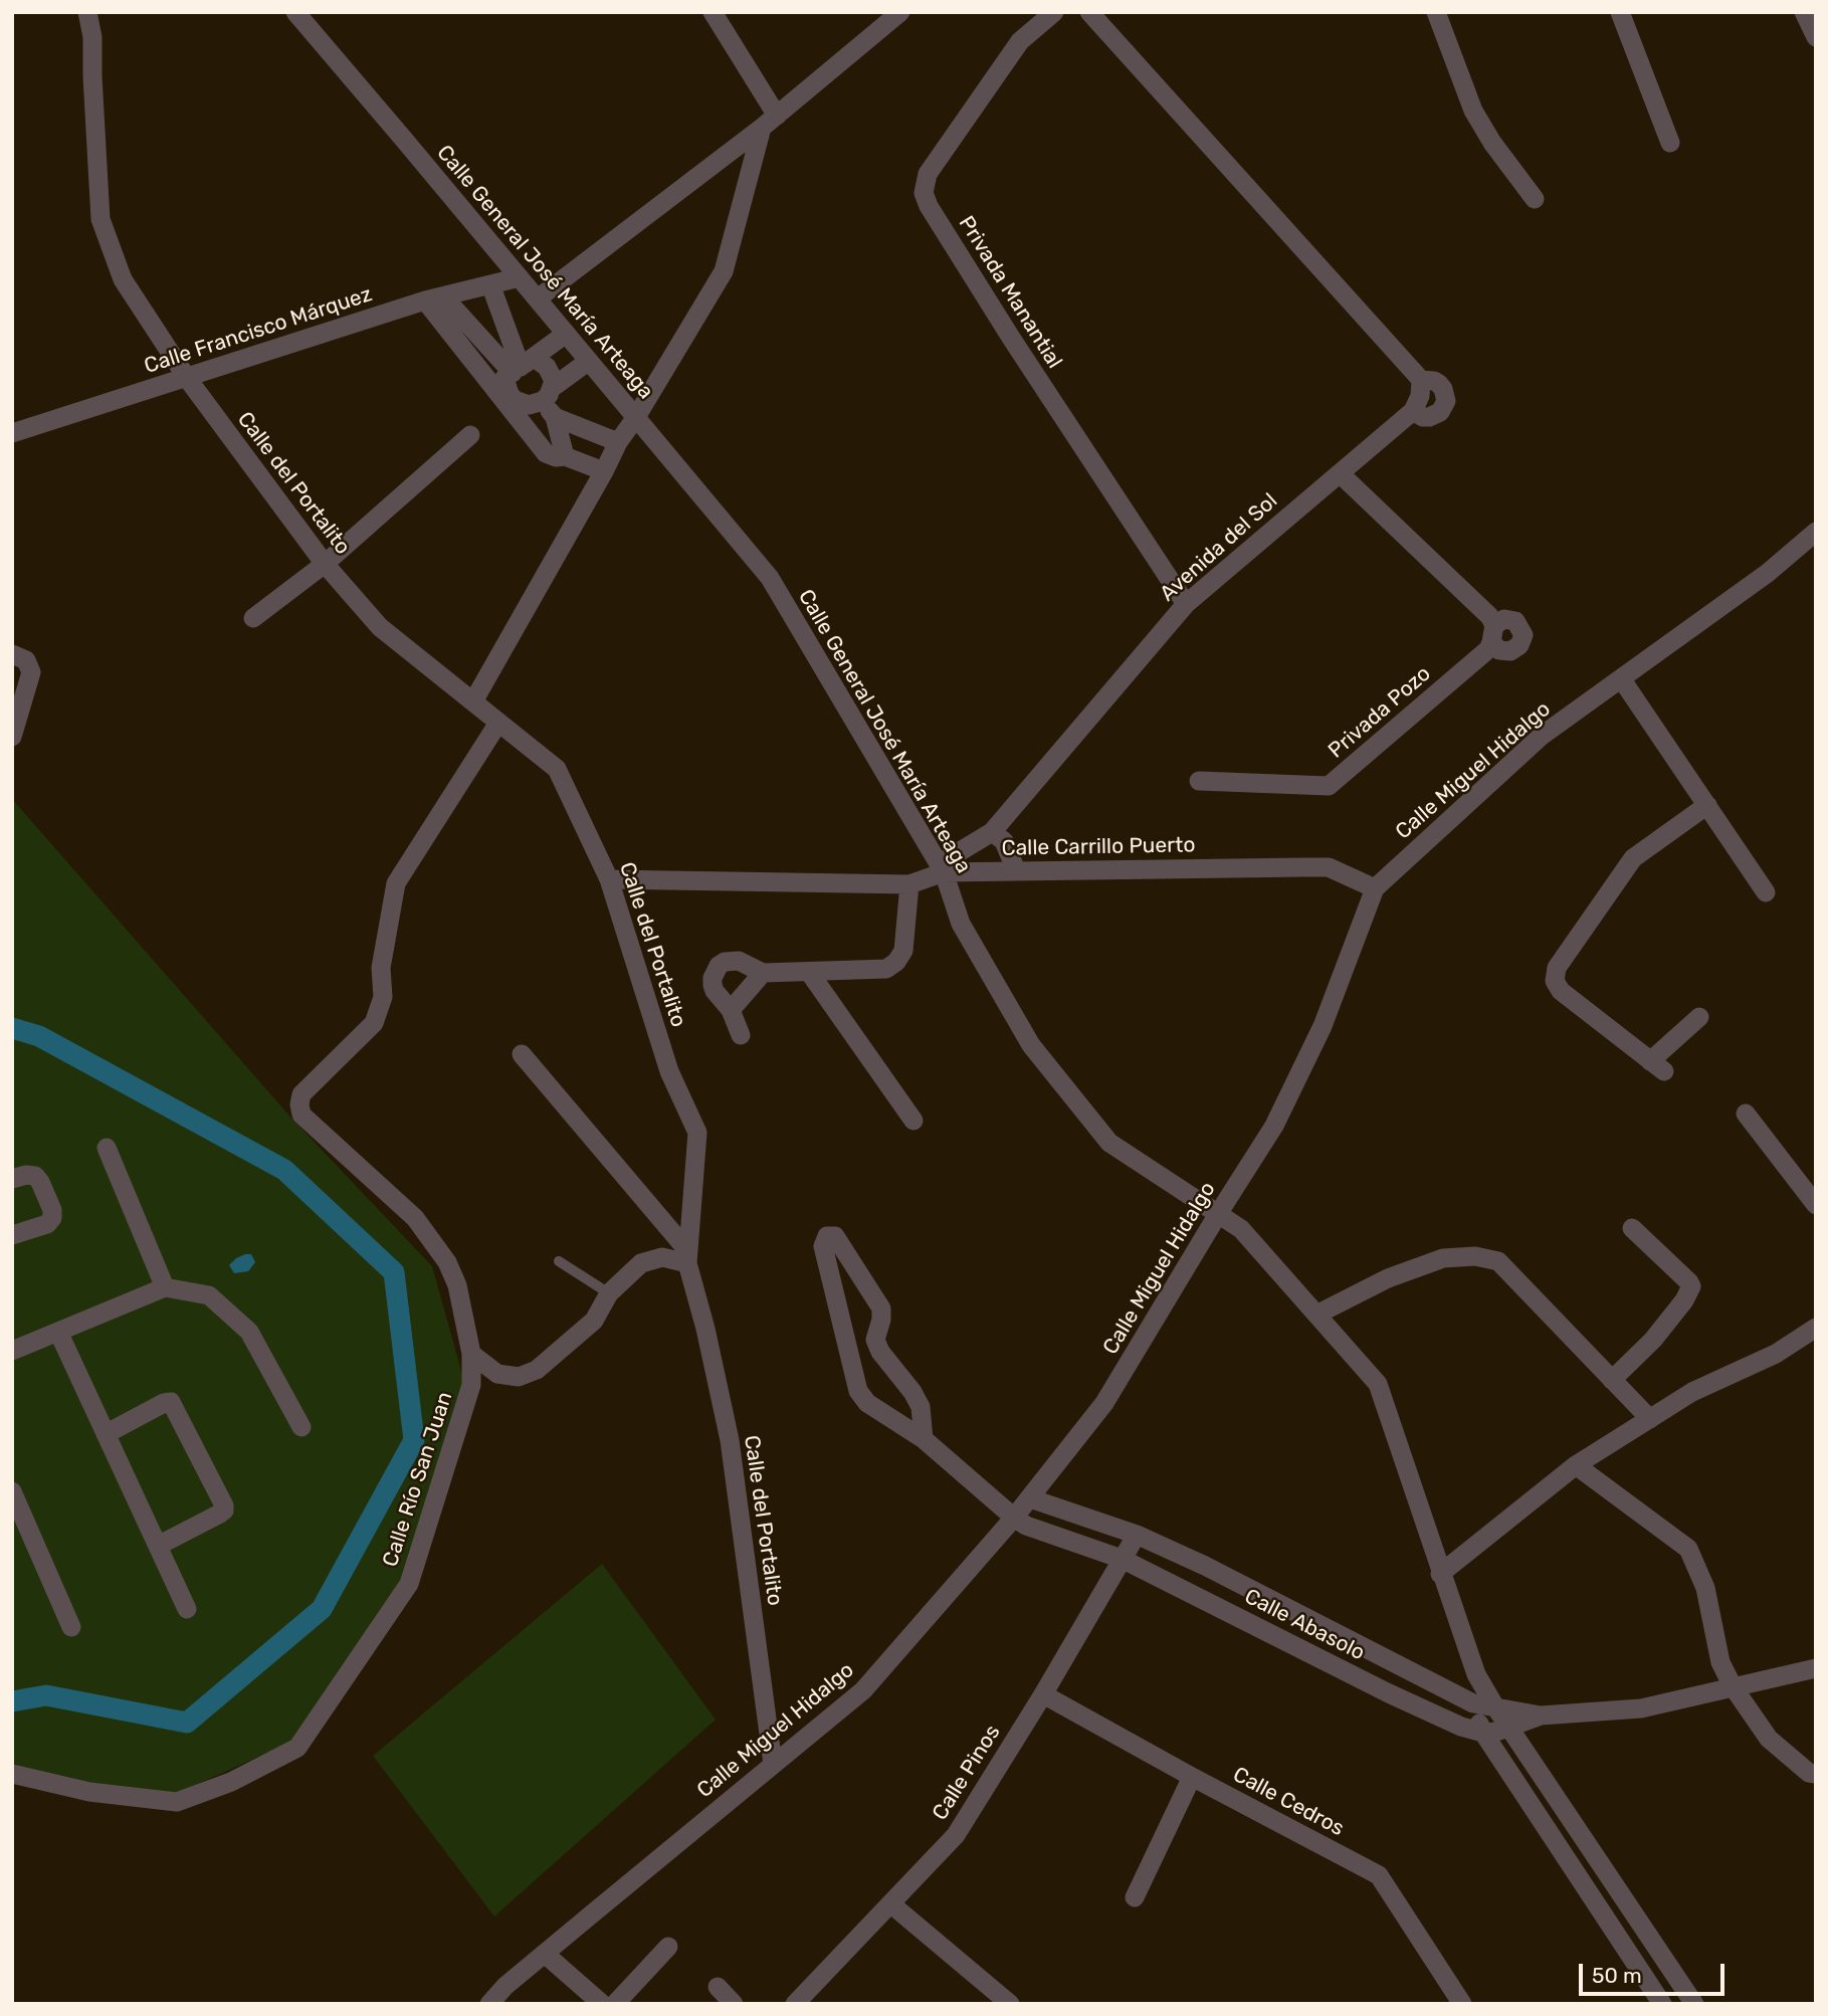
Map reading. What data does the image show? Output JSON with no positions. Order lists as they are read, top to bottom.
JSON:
{
  "streets": {
    "street": [
      "Calle General José María Arteaga",
      "Privada Manantial",
      "Calle Francisco Márquez",
      "Calle del Portalito",
      "Avenida del Sol",
      "Privada Pozo",
      "Calle Miguel Hidalgo",
      "Calle Carrillo Puerto",
      "Calle Río San Juan",
      "Calle Abasolo",
      "Calle Pinos",
      "Calle Cedros"
    ]
  },
  "crossings": [
    ["Calle General José María Arteaga", "Calle Francisco Márquez"],
    ["Calle General José María Arteaga", "Avenida del Sol"],
    ["Calle General José María Arteaga", "Calle Miguel Hidalgo"],
    ["Calle General José María Arteaga", "Calle Carrillo Puerto"],
    ["Calle General José María Arteaga", "Calle Abasolo"],
    ["Privada Manantial", "Avenida del Sol"],
    ["Calle Francisco Márquez", "Calle del Portalito"],
    ["Calle del Portalito", "Calle Miguel Hidalgo"],
    ["Calle del Portalito", "Calle Carrillo Puerto"],
    ["Calle del Portalito", "Calle Río San Juan"],
    ["Avenida del Sol", "Privada Pozo"],
    ["Avenida del Sol", "Calle Carrillo Puerto"],
    ["Calle Miguel Hidalgo", "Calle Carrillo Puerto"],
    ["Calle Miguel Hidalgo", "Calle Abasolo"],
    ["Calle Abasolo", "Calle Pinos"],
    ["Calle Pinos", "Calle Cedros"]
  ],
  "scale_bar": "50 m"
}
